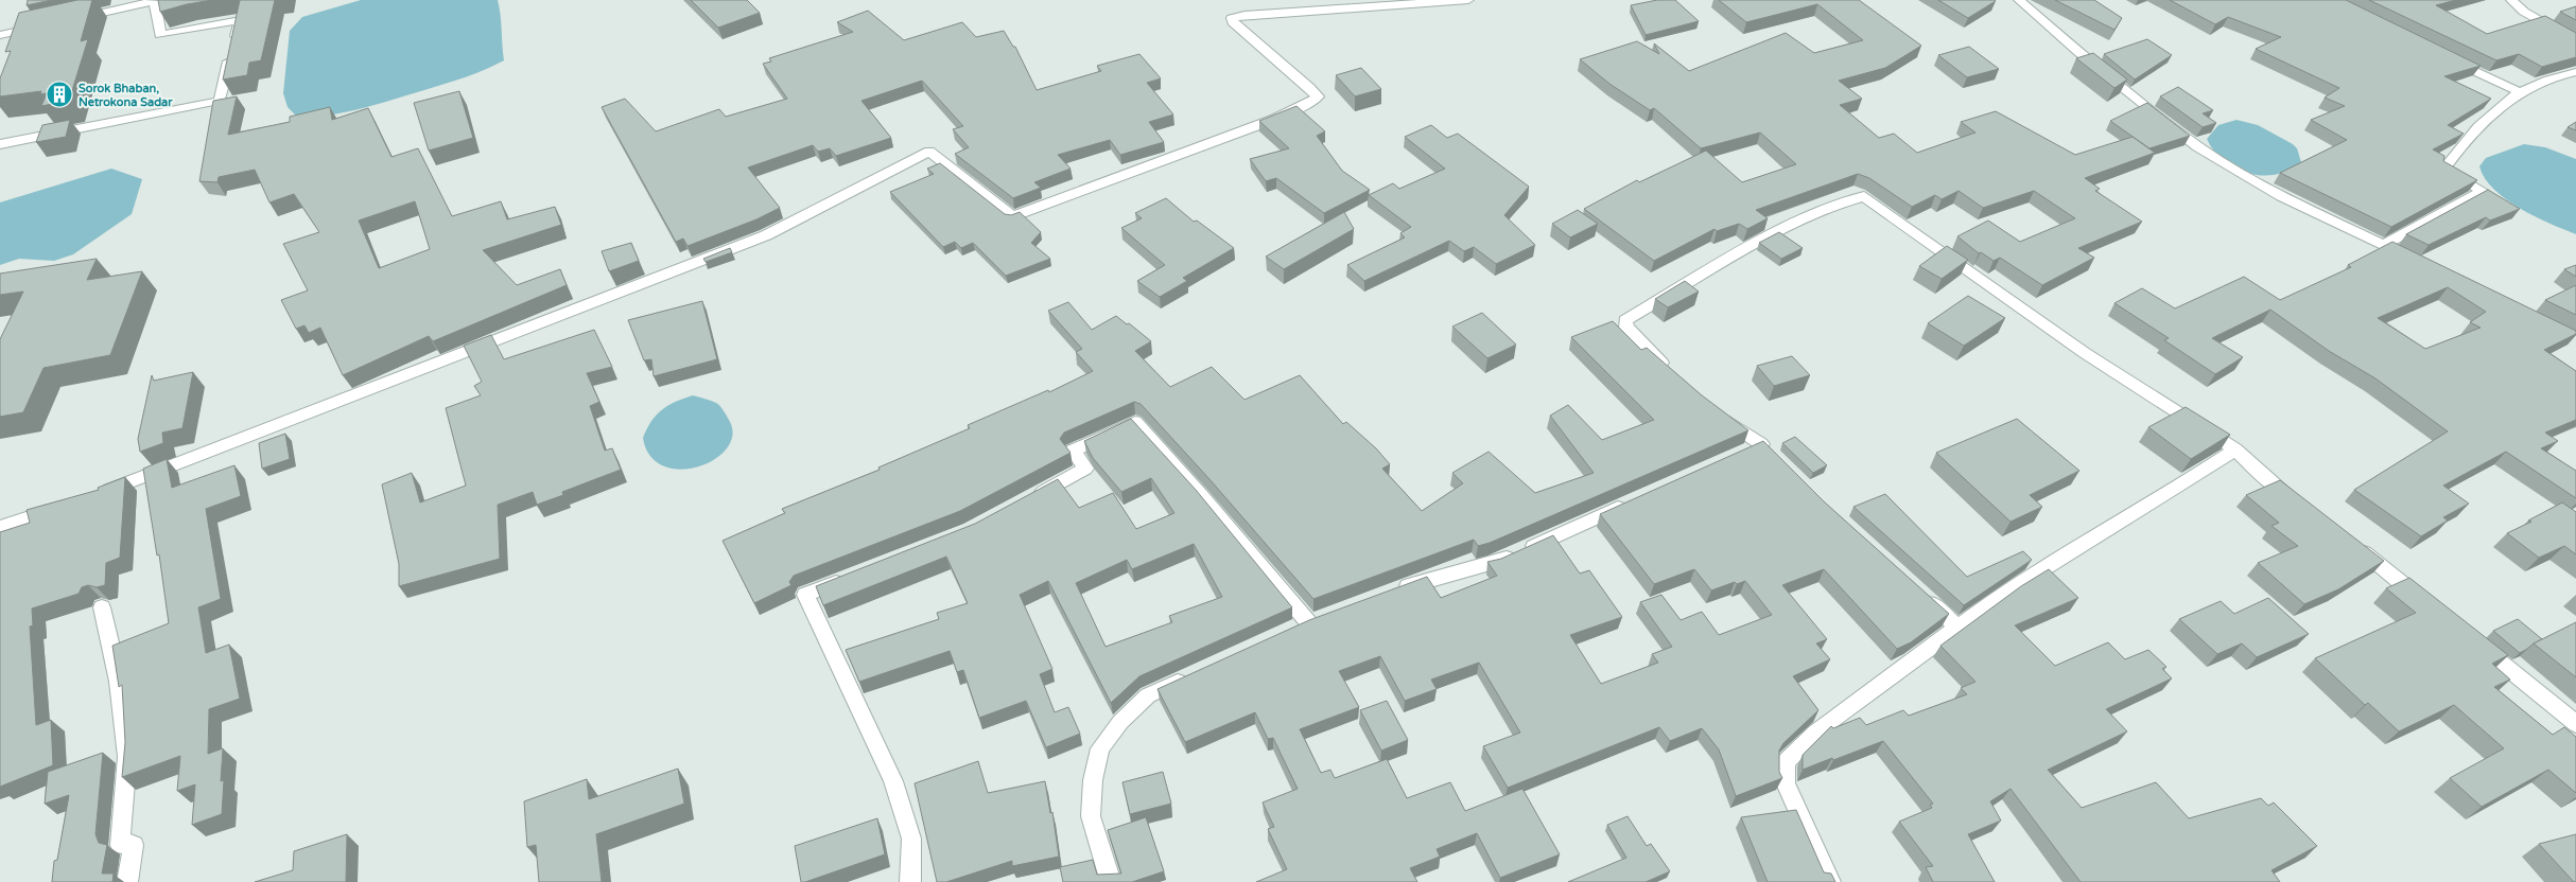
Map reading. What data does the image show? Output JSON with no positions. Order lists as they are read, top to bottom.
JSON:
{
  "places": {
    "building": ["Sorok Bhaban, Netrokona Sadar"]
  }
}
